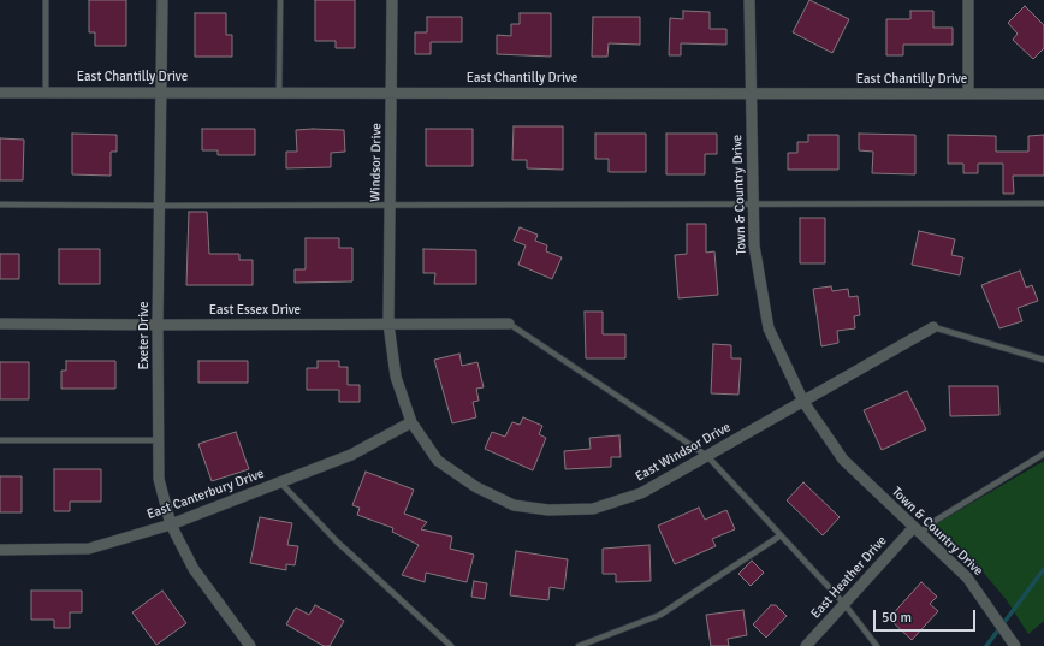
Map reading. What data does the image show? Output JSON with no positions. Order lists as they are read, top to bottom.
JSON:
{
  "streets": {
    "street": [
      "East Chantilly Drive",
      "Windsor Drive",
      "Town & Country Drive",
      "East Essex Drive",
      "Exeter Drive",
      "East Windsor Drive",
      "East Canterbury Drive",
      "East Heather Drive"
    ]
  },
  "crossings": [
    ["East Chantilly Drive", "Windsor Drive"],
    ["East Chantilly Drive", "Town & Country Drive"],
    ["East Chantilly Drive", "Exeter Drive"],
    ["Windsor Drive", "East Essex Drive"],
    ["Windsor Drive", "East Windsor Drive"],
    ["Town & Country Drive", "East Windsor Drive"],
    ["Town & Country Drive", "East Heather Drive"],
    ["East Essex Drive", "Exeter Drive"],
    ["East Essex Drive", "East Windsor Drive"],
    ["Exeter Drive", "East Canterbury Drive"],
    ["East Windsor Drive", "East Canterbury Drive"]
  ],
  "scale_bar": "50 m"
}
